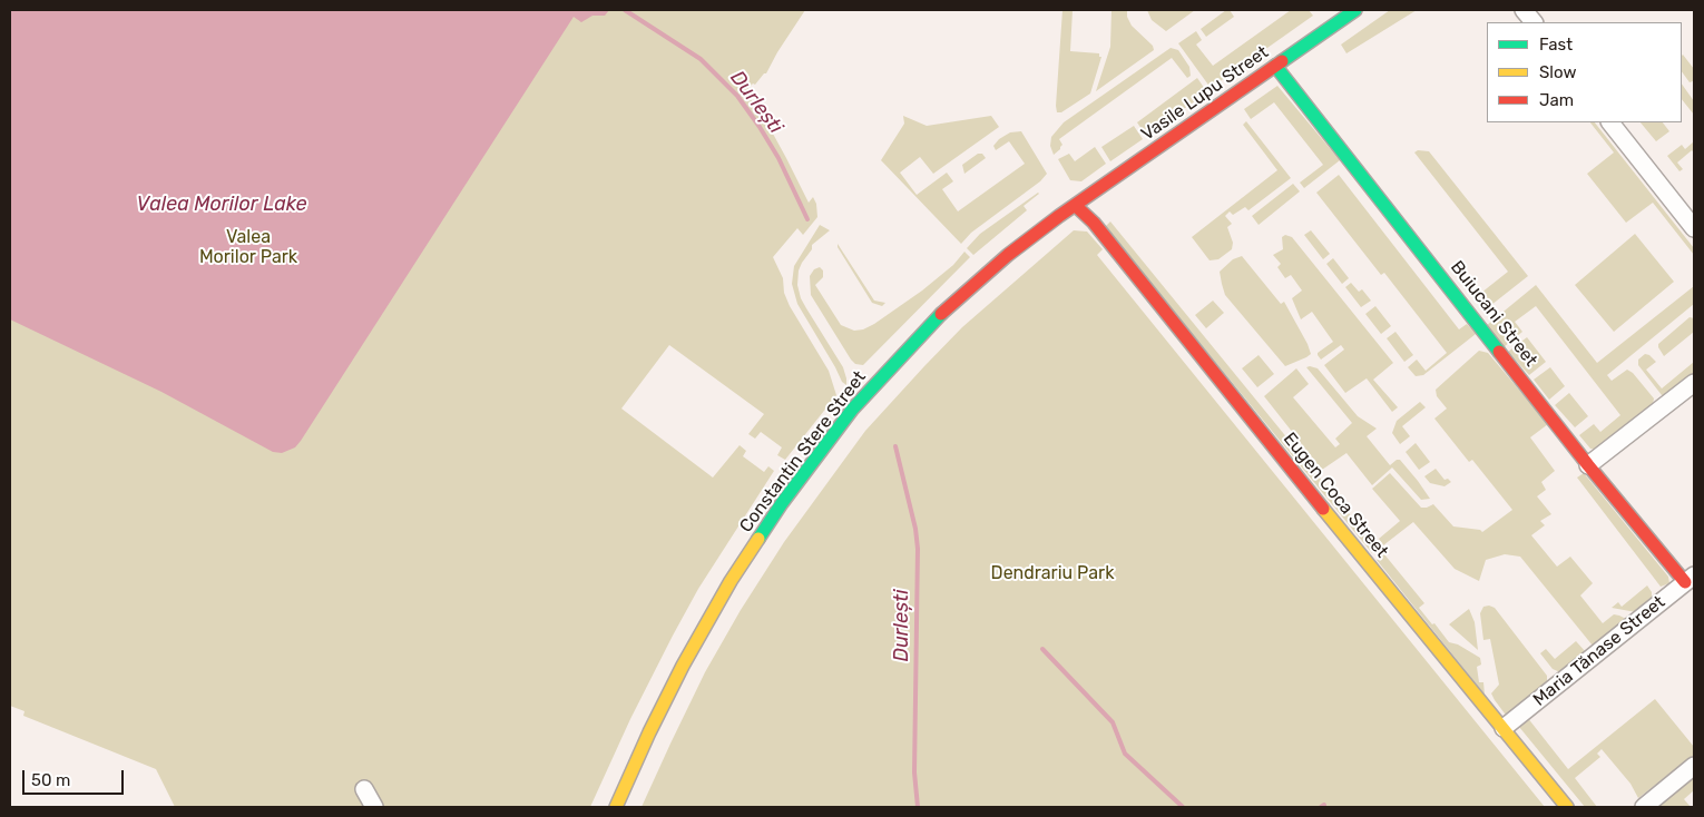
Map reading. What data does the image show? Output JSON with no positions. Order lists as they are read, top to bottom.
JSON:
{
  "streets": {
    "street": [
      "Vasile Lupu Street",
      "Buiucani Street",
      "Constantin Stere Street",
      "Eugen Coca Street",
      "Maria Tănase Street"
    ]
  },
  "crossings": [
    ["Vasile Lupu Street", "Buiucani Street"],
    ["Vasile Lupu Street", "Constantin Stere Street"],
    ["Vasile Lupu Street", "Eugen Coca Street"],
    ["Buiucani Street", "Maria Tănase Street"],
    ["Constantin Stere Street", "Eugen Coca Street"],
    ["Eugen Coca Street", "Maria Tănase Street"]
  ],
  "water": ["Durlești", "Valea Morilor Lake"],
  "parks": ["Valea Morilor Park", "Dendrariu Park"],
  "legend": ["Fast", "Slow", "Jam"],
  "scale_bar": "50 m"
}
